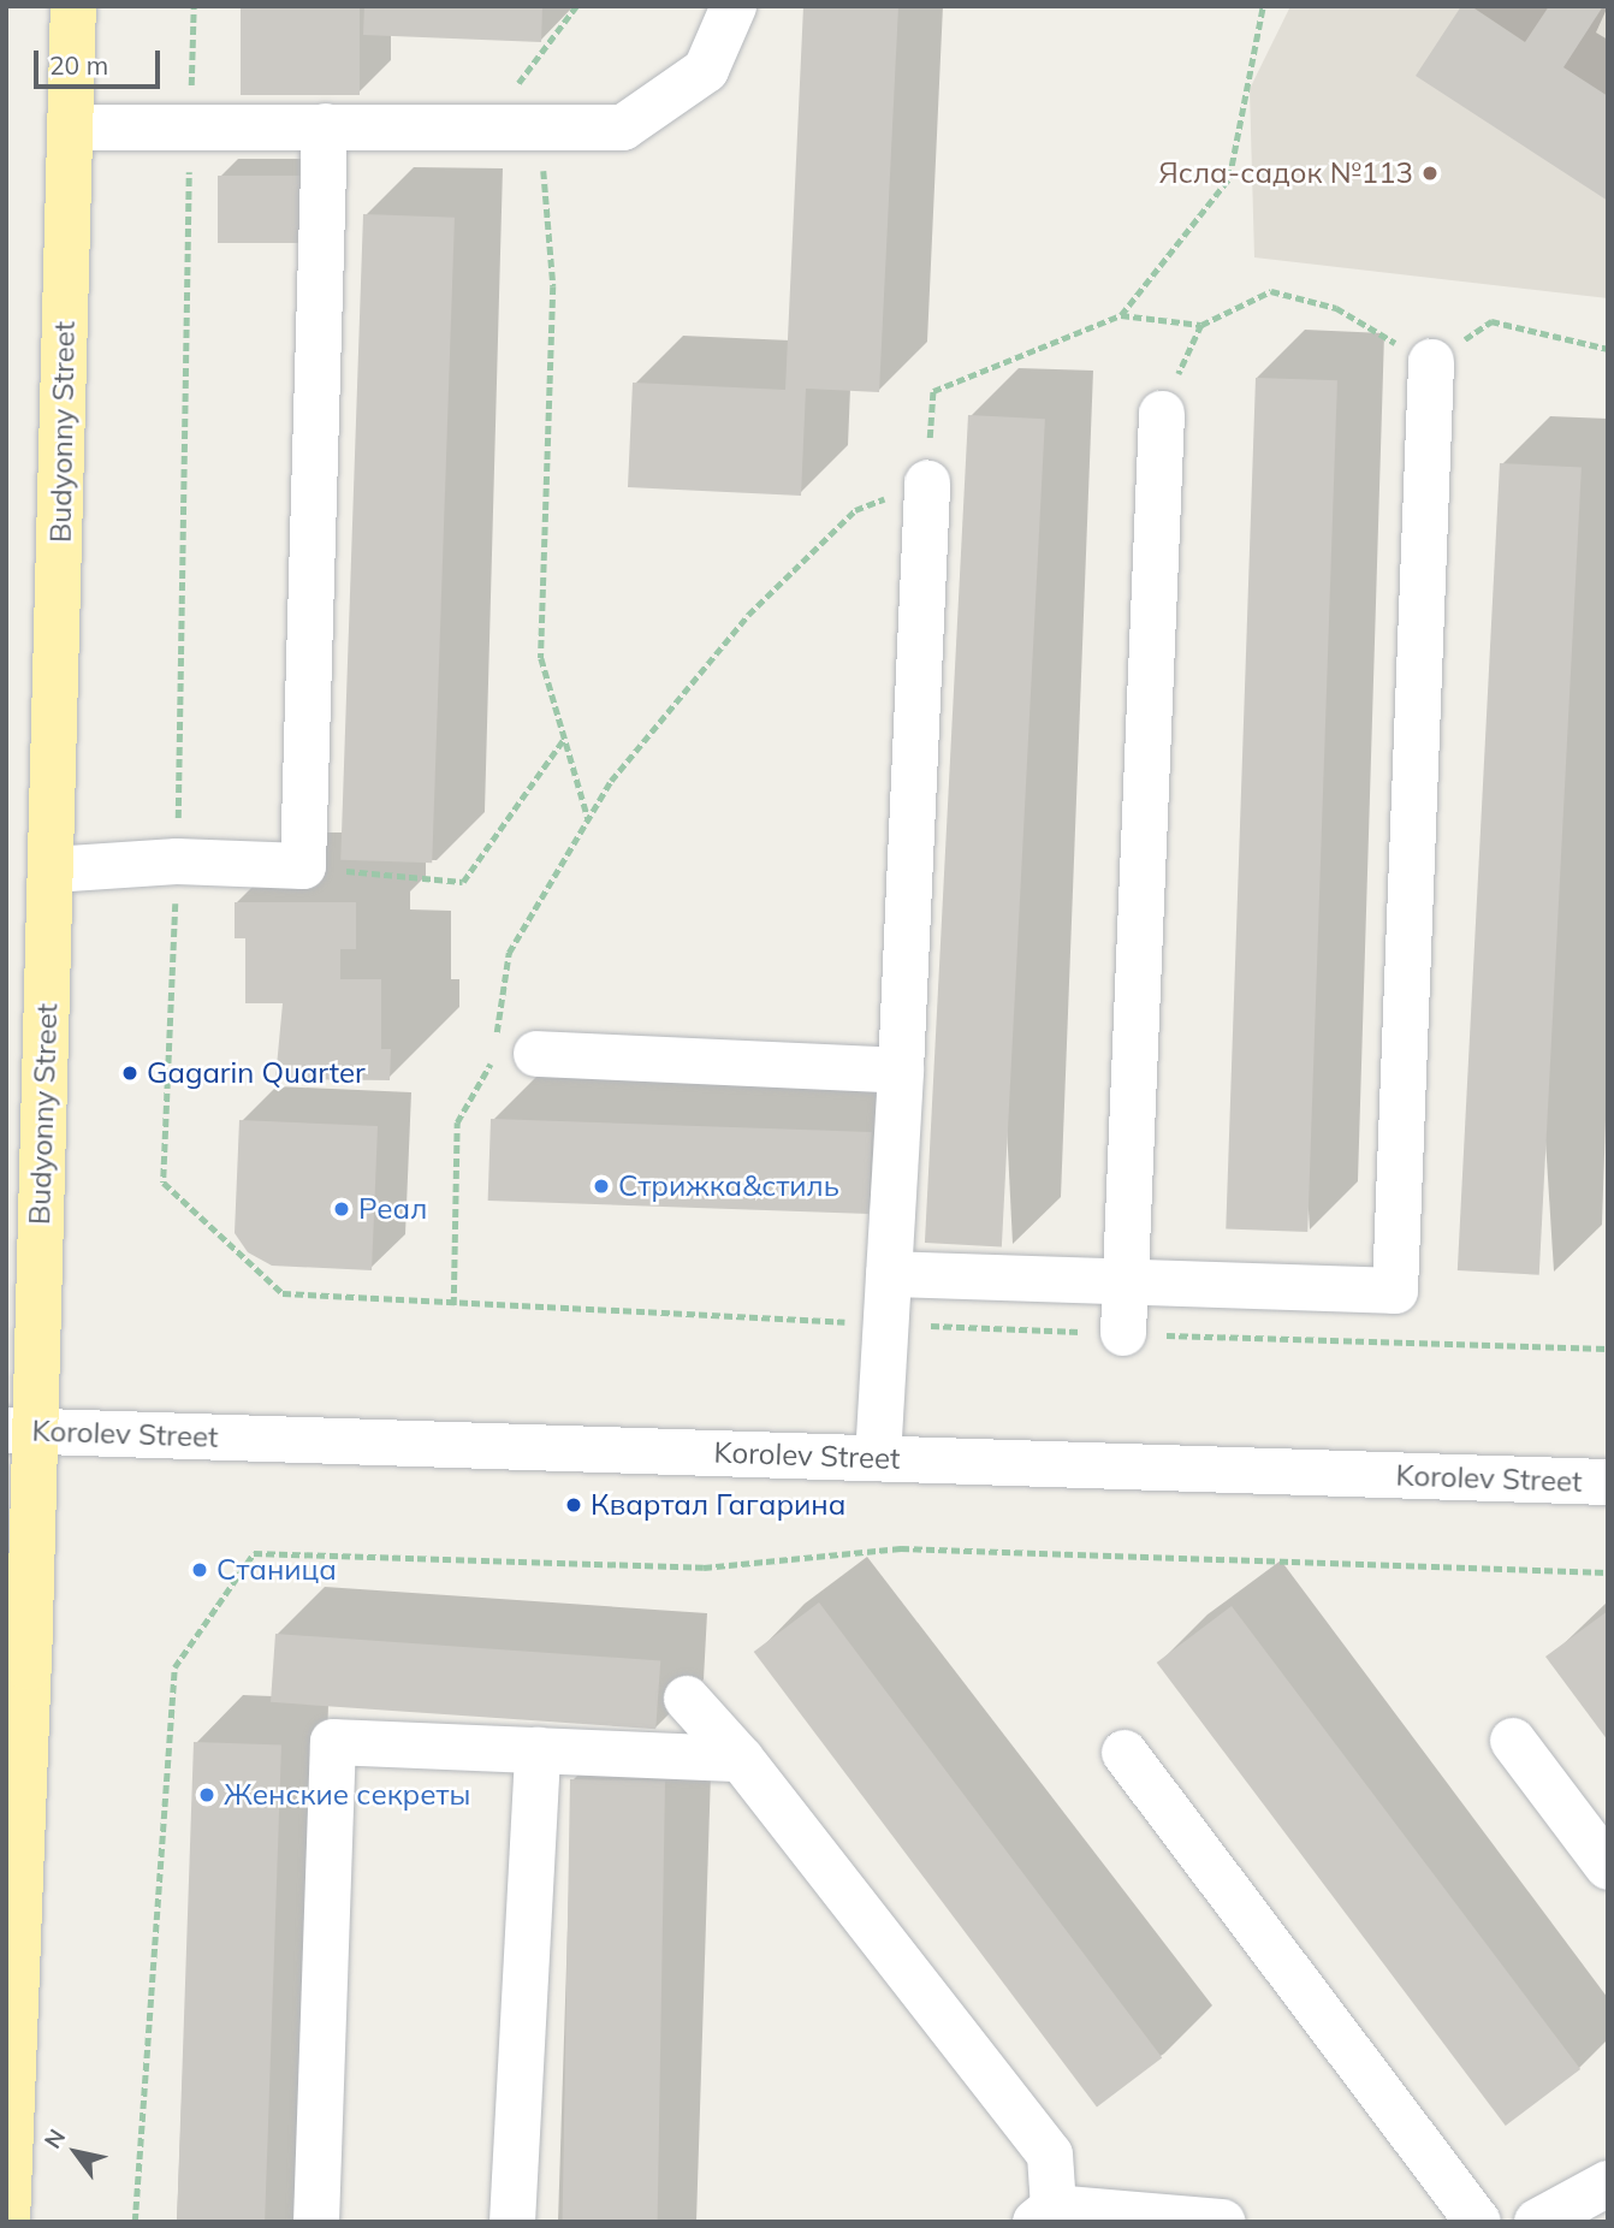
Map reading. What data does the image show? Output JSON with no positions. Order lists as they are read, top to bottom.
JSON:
{
  "streets": {
    "main road": ["Budyonny Street"],
    "street": ["Korolev Street"]
  },
  "crossings": [
    ["Budyonny Street", "Korolev Street"]
  ],
  "places": [
    "Ясла-садок №113",
    "Gagarin Quarter",
    "Стрижка&стиль",
    "Реал",
    "Квартал Гагарина",
    "Станица",
    "Женские секреты"
  ],
  "scale_bar": "20 m",
  "north": "top left"
}
